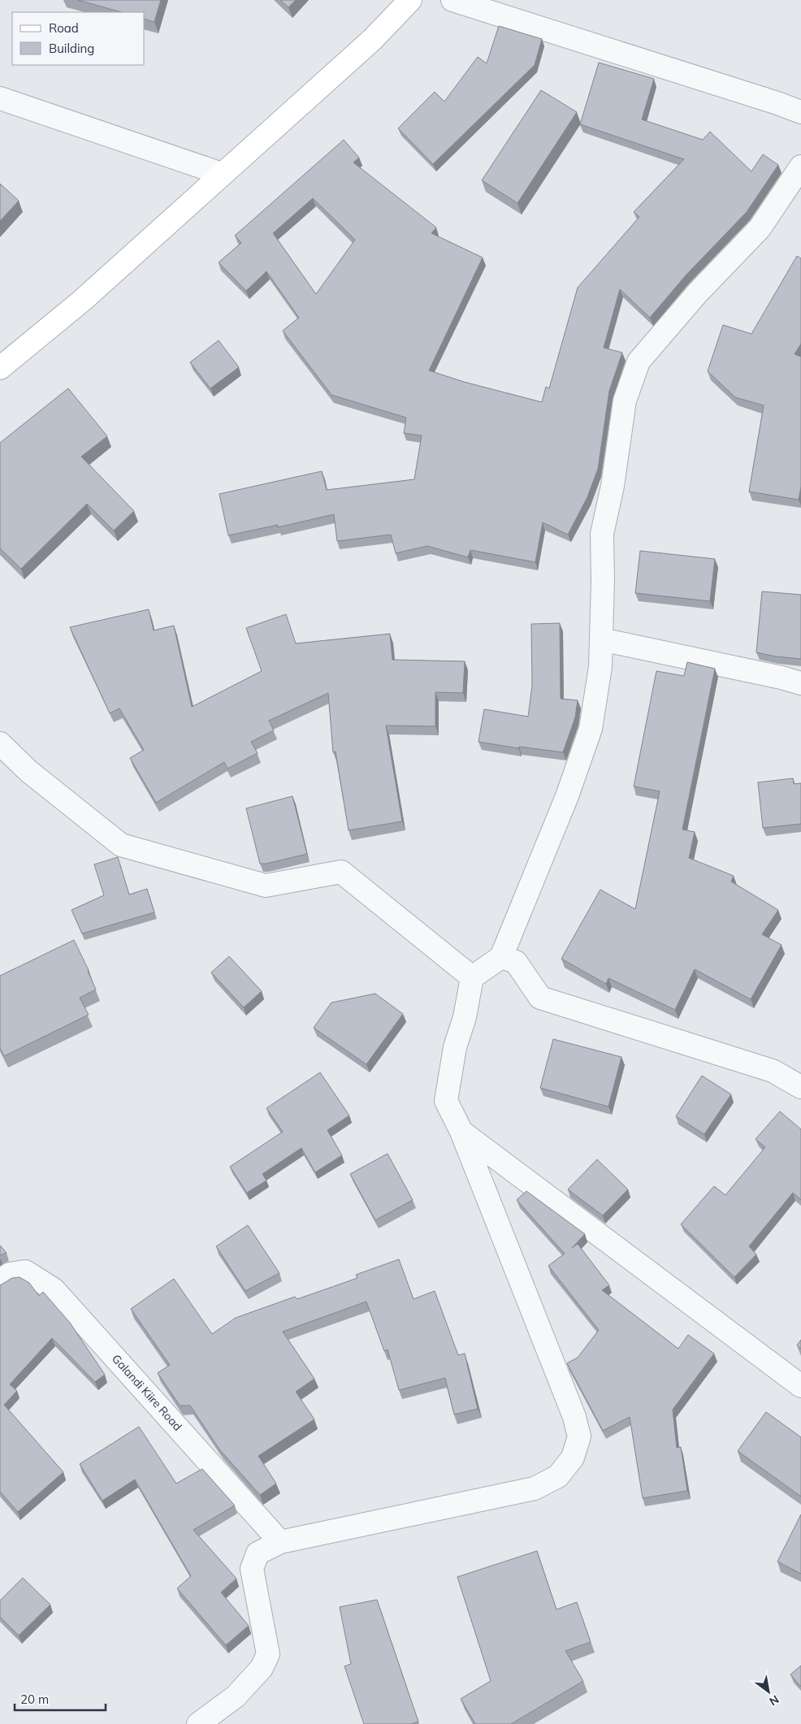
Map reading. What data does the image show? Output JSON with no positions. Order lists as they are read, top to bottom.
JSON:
{
  "streets": {
    "street": ["Galandi Kiire Road"]
  },
  "legend": ["Road", "Building"],
  "scale_bar": "20 m",
  "north": "bottom right"
}
